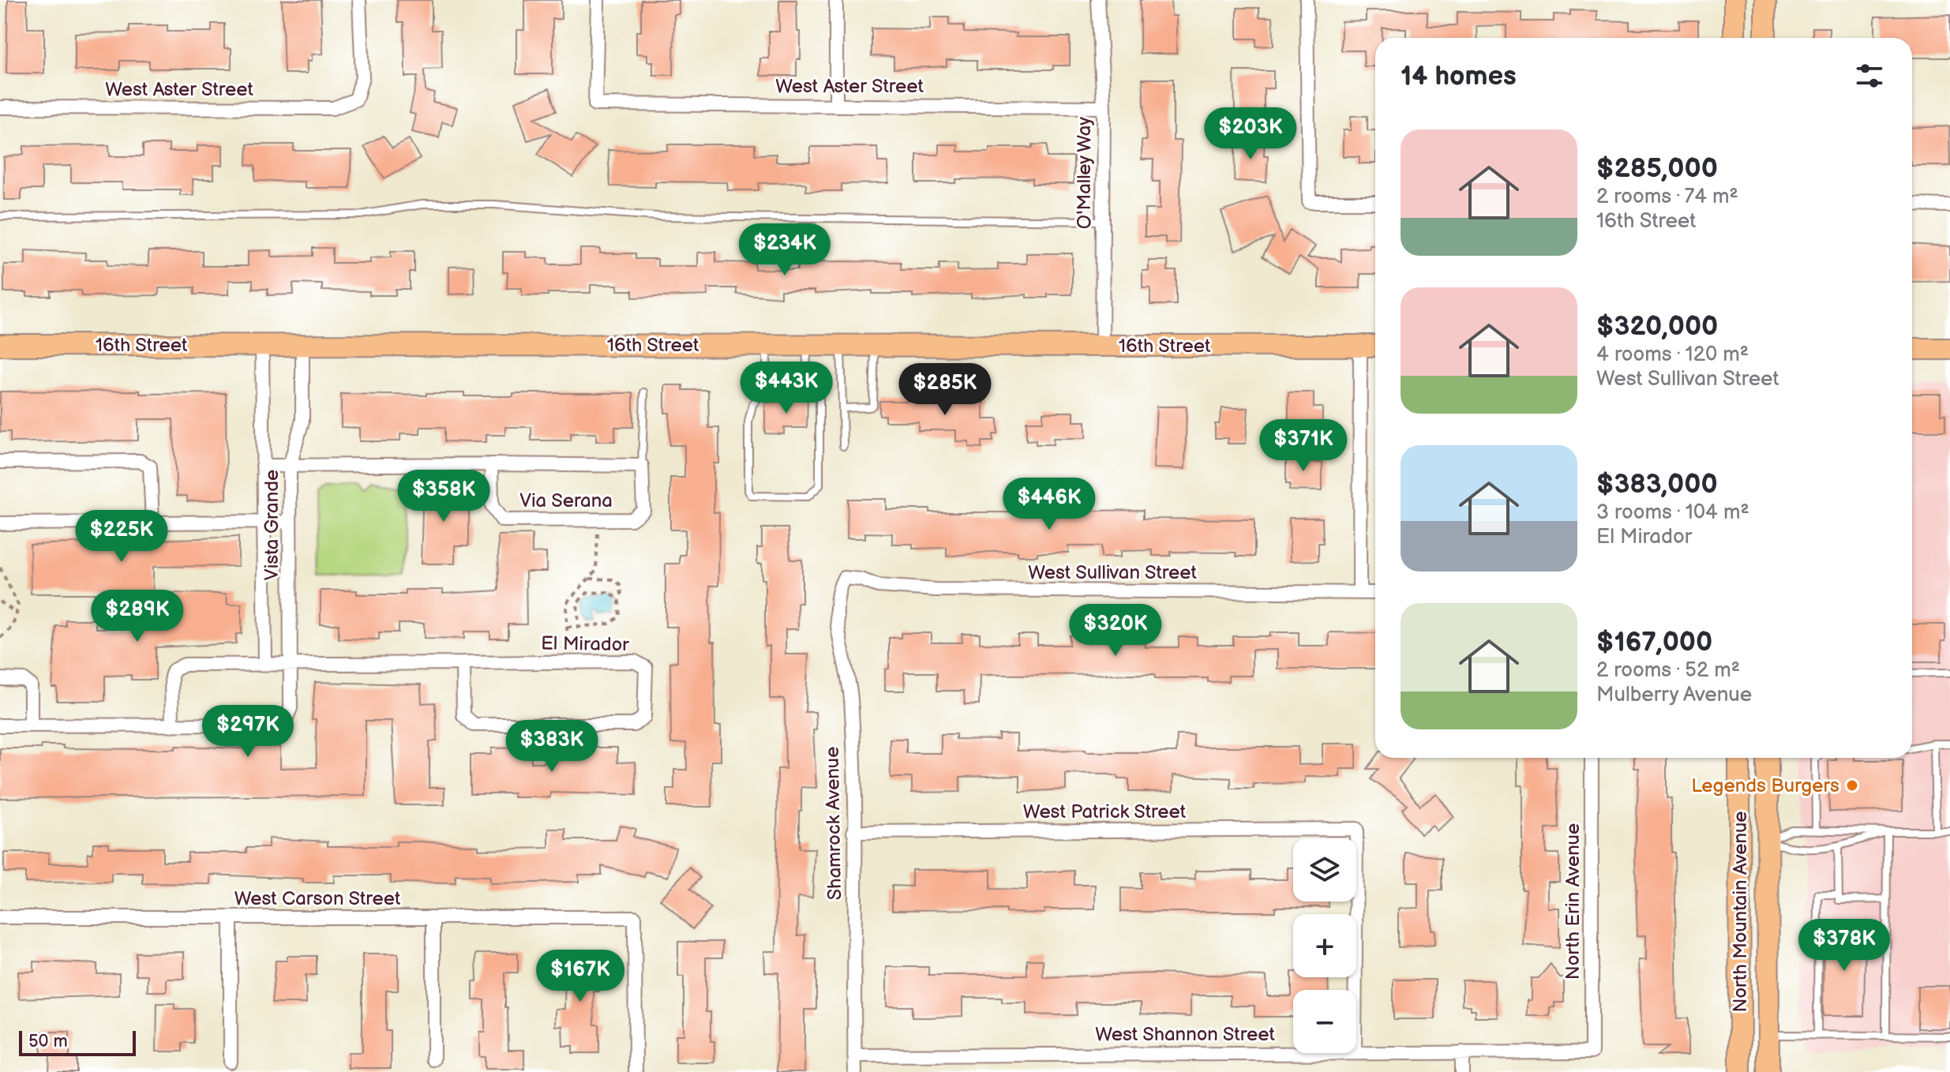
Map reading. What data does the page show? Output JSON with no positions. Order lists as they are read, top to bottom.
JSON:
{
  "streets": {
    "main road": ["16th Street", "North Mountain Avenue"],
    "street": [
      "West Aster Street",
      "O'Malley Way",
      "Via Serana",
      "Vista Grande",
      "West Sullivan Street",
      "El Mirador",
      "West Patrick Street",
      "Shamrock Avenue",
      "West Carson Street",
      "North Erin Avenue",
      "West Shannon Street"
    ]
  },
  "crossings": [
    ["West Aster Street", "O'Malley Way"],
    ["O'Malley Way", "16th Street"],
    ["16th Street", "Vista Grande"],
    ["Via Serana", "Vista Grande"],
    ["Vista Grande", "El Mirador"],
    ["West Sullivan Street", "Shamrock Avenue"],
    ["West Patrick Street", "Shamrock Avenue"],
    ["Shamrock Avenue", "West Shannon Street"],
    ["North Erin Avenue", "West Shannon Street"]
  ],
  "places": ["Legends Burgers"],
  "scale_bar": "50 m",
  "page": {
    "heading": "14 homes",
    "price": [
      "$203K",
      "$234K",
      "$443K",
      "$285K",
      "$371K",
      "$358K",
      "$446K",
      "$225K",
      "$289K",
      "$320K",
      "$297K",
      "$383K",
      "$378K",
      "$167K"
    ],
    "list": [
      {
        "name": "$285,000",
        "note": "2 rooms · 74 m² · 16th Street"
      },
      {
        "name": "$320,000",
        "note": "4 rooms · 120 m² · West Sullivan Street"
      },
      {
        "name": "$383,000",
        "note": "3 rooms · 104 m² · El Mirador"
      },
      {
        "name": "$167,000",
        "note": "2 rooms · 52 m² · Mulberry Avenue"
      }
    ],
    "map_buttons": ["+", "−"],
    "scale": "50 m"
  }
}
